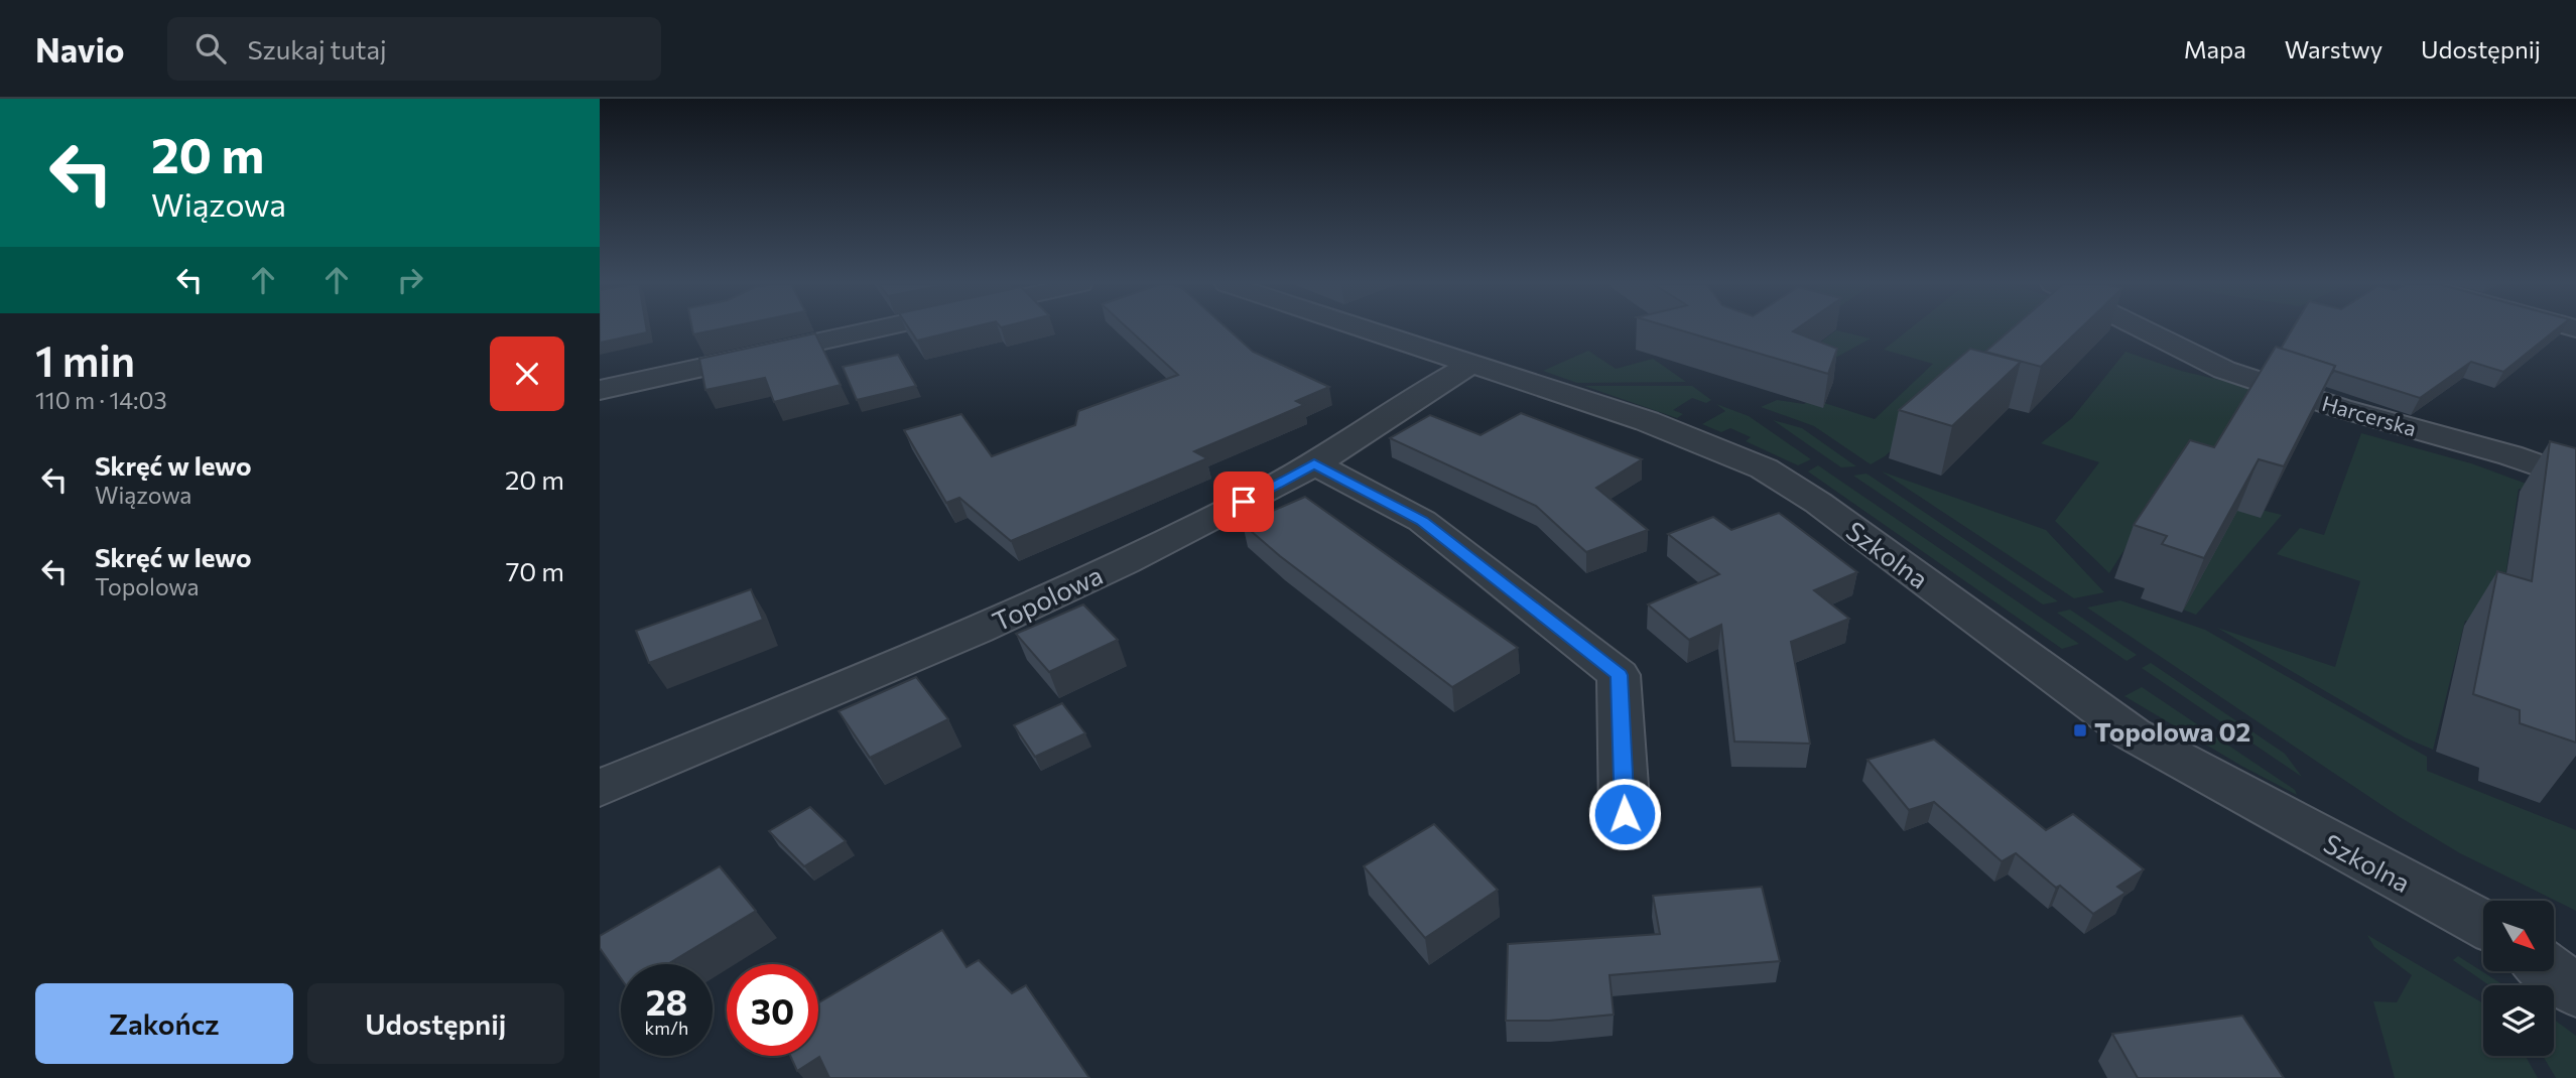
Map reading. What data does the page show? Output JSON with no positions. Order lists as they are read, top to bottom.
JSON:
{
  "streets": {
    "street": ["Harcerska", "Szkolna", "Topolowa"]
  },
  "crossings": [
    ["Szkolna", "Topolowa"]
  ],
  "places": {
    "transit": ["Topolowa 02"]
  },
  "north": "bottom right",
  "page": {
    "header": "Navio",
    "search": "Szukaj tutaj",
    "nav": ["Mapa", "Warstwy", "Udostępnij"],
    "turn": ["20 m", "Wiązowa"],
    "heading": ["1 min", "110 m · 14:03"],
    "list": [
      {
        "name": "Skręć w lewo",
        "note": "Wiązowa",
        "value": "20 m"
      },
      {
        "name": "Skręć w lewo",
        "note": "Topolowa",
        "value": "70 m"
      }
    ],
    "speed": "28 km/h",
    "limit": "30",
    "buttons": ["Zakończ", "Udostępnij"]
  }
}
